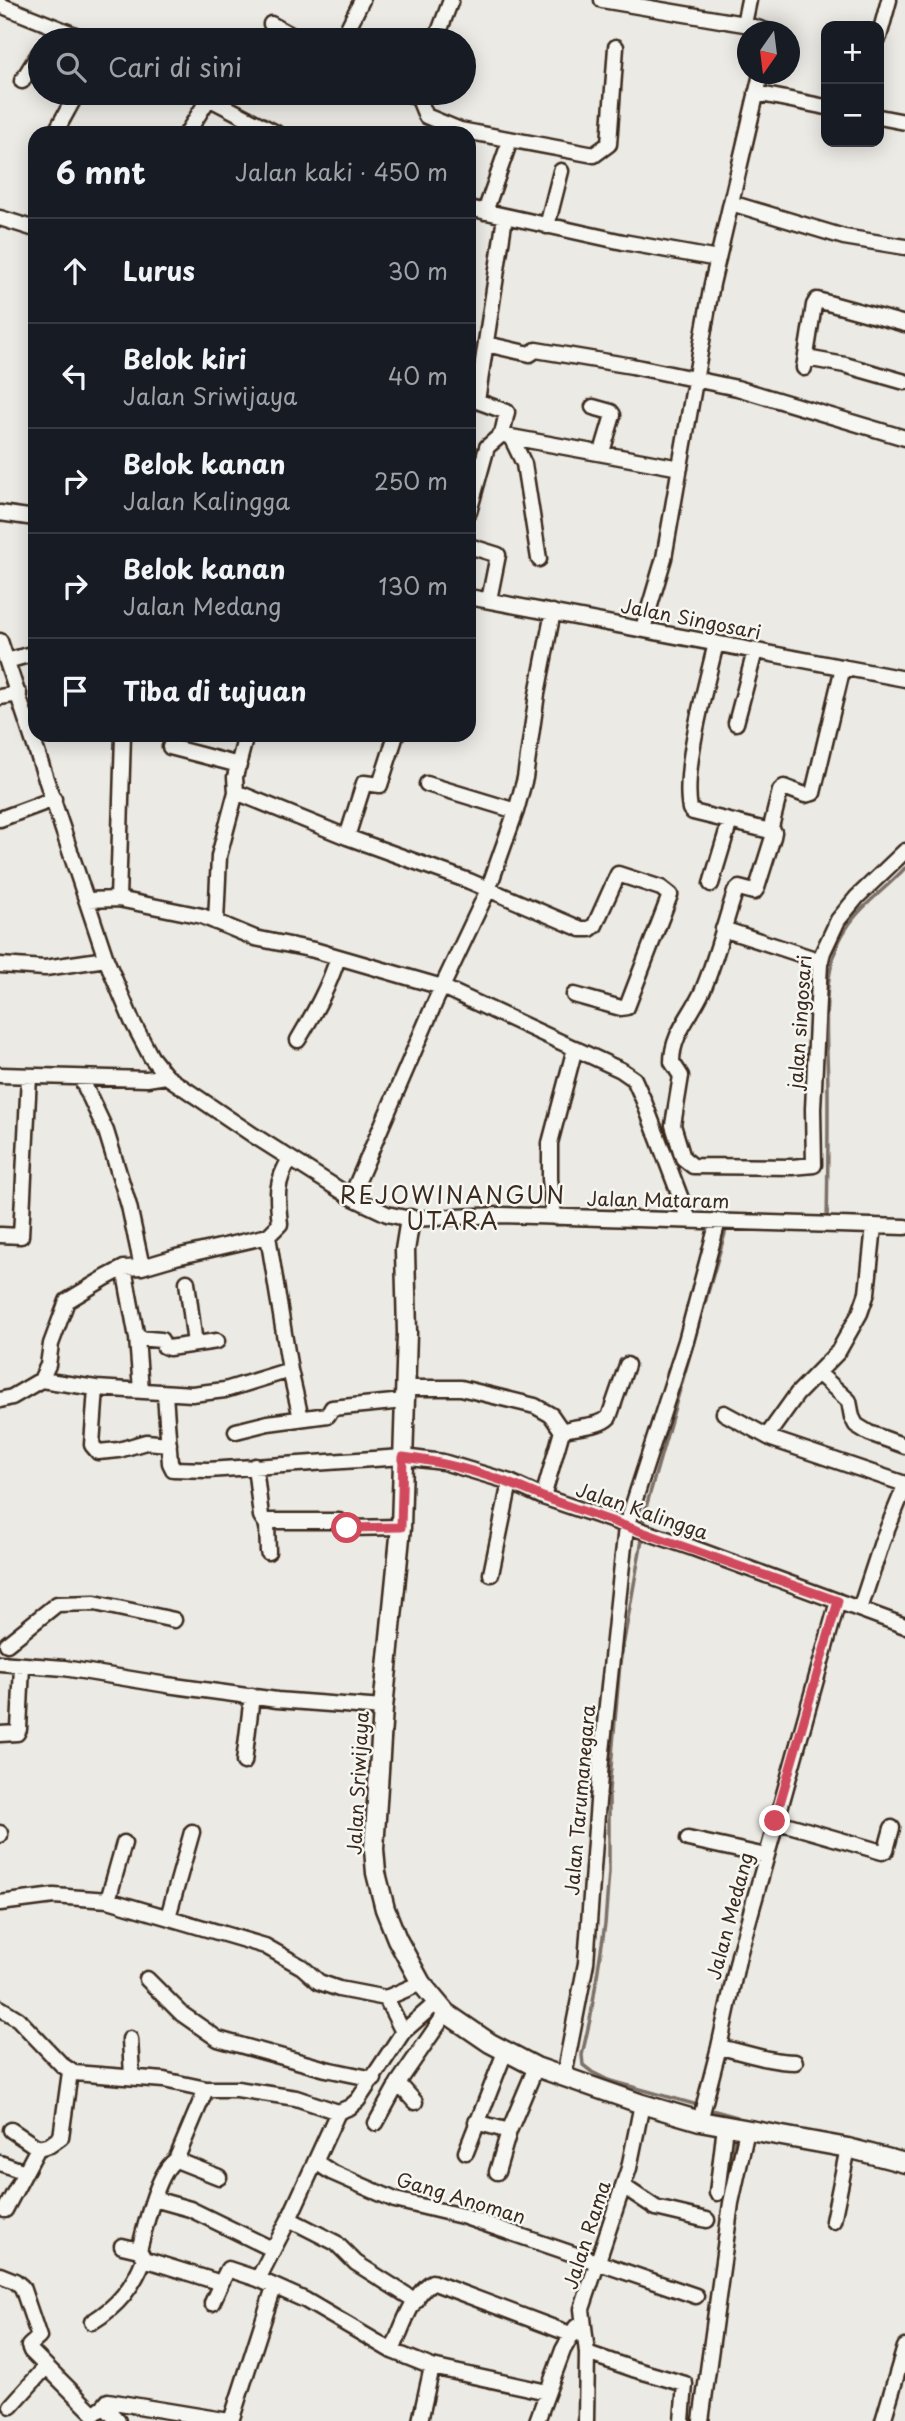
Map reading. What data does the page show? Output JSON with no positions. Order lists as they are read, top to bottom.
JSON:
{
  "streets": {
    "main road": ["Jalan Sriwijaya"],
    "street": [
      "Jalan Singosari",
      "jalan singosari",
      "Jalan Mataram",
      "Jalan Kalingga",
      "Jalan Tarumanegara",
      "Jalan Medang",
      "Gang Anoman",
      "Jalan Rama"
    ]
  },
  "crossings": [
    ["Jalan Mataram", "Jalan Sriwijaya"],
    ["Jalan Mataram", "Jalan Tarumanegara"],
    ["Jalan Kalingga", "Jalan Sriwijaya"],
    ["Jalan Kalingga", "Jalan Tarumanegara"],
    ["Jalan Kalingga", "Jalan Medang"],
    ["Jalan Sriwijaya", "Jalan Tarumanegara"],
    ["Jalan Sriwijaya", "Jalan Medang"],
    ["Jalan Sriwijaya", "Jalan Rama"],
    ["Gang Anoman", "Jalan Rama"]
  ],
  "districts": ["REJOWINANGUN UTARA"],
  "north": "bottom",
  "page": {
    "map_buttons": ["+", "−"],
    "search": "Cari di sini",
    "heading": ["6 mnt", "Jalan kaki · 450 m"],
    "list": [
      ["Lurus", "30 m"],
      ["Belok kiri", "Jalan Sriwijaya", "40 m"],
      ["Belok kanan", "Jalan Kalingga", "250 m"],
      ["Belok kanan", "Jalan Medang", "130 m"],
      "Tiba di tujuan"
    ]
  }
}
